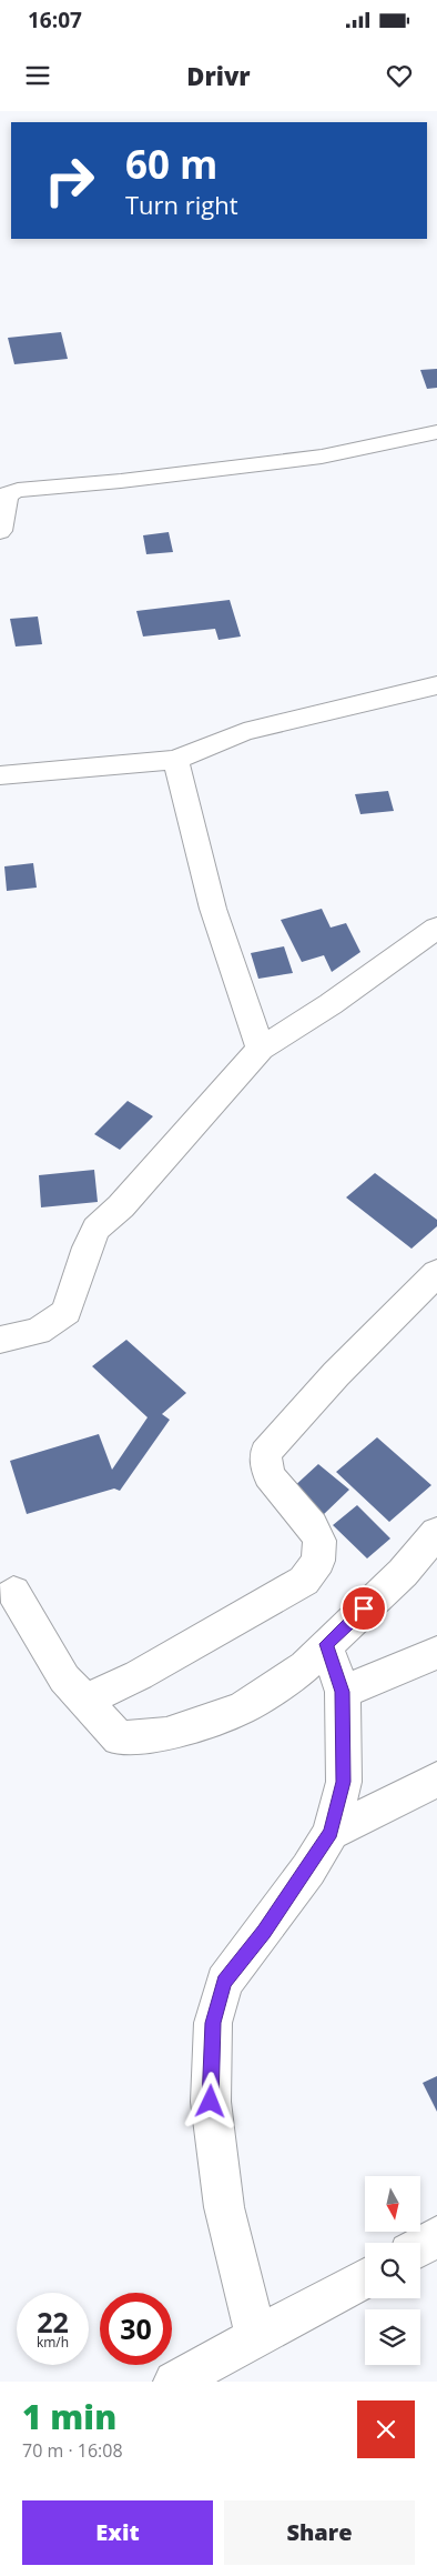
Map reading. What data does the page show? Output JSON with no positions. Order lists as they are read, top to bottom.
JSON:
{
  "north": "bottom",
  "page": {
    "status": "16:07",
    "header": "Drivr",
    "turn": ["60 m", "Turn right"],
    "speed": "22 km/h",
    "limit": "30",
    "heading": ["1 min", "70 m · 16:08"],
    "buttons": ["Exit", "Share"]
  }
}
